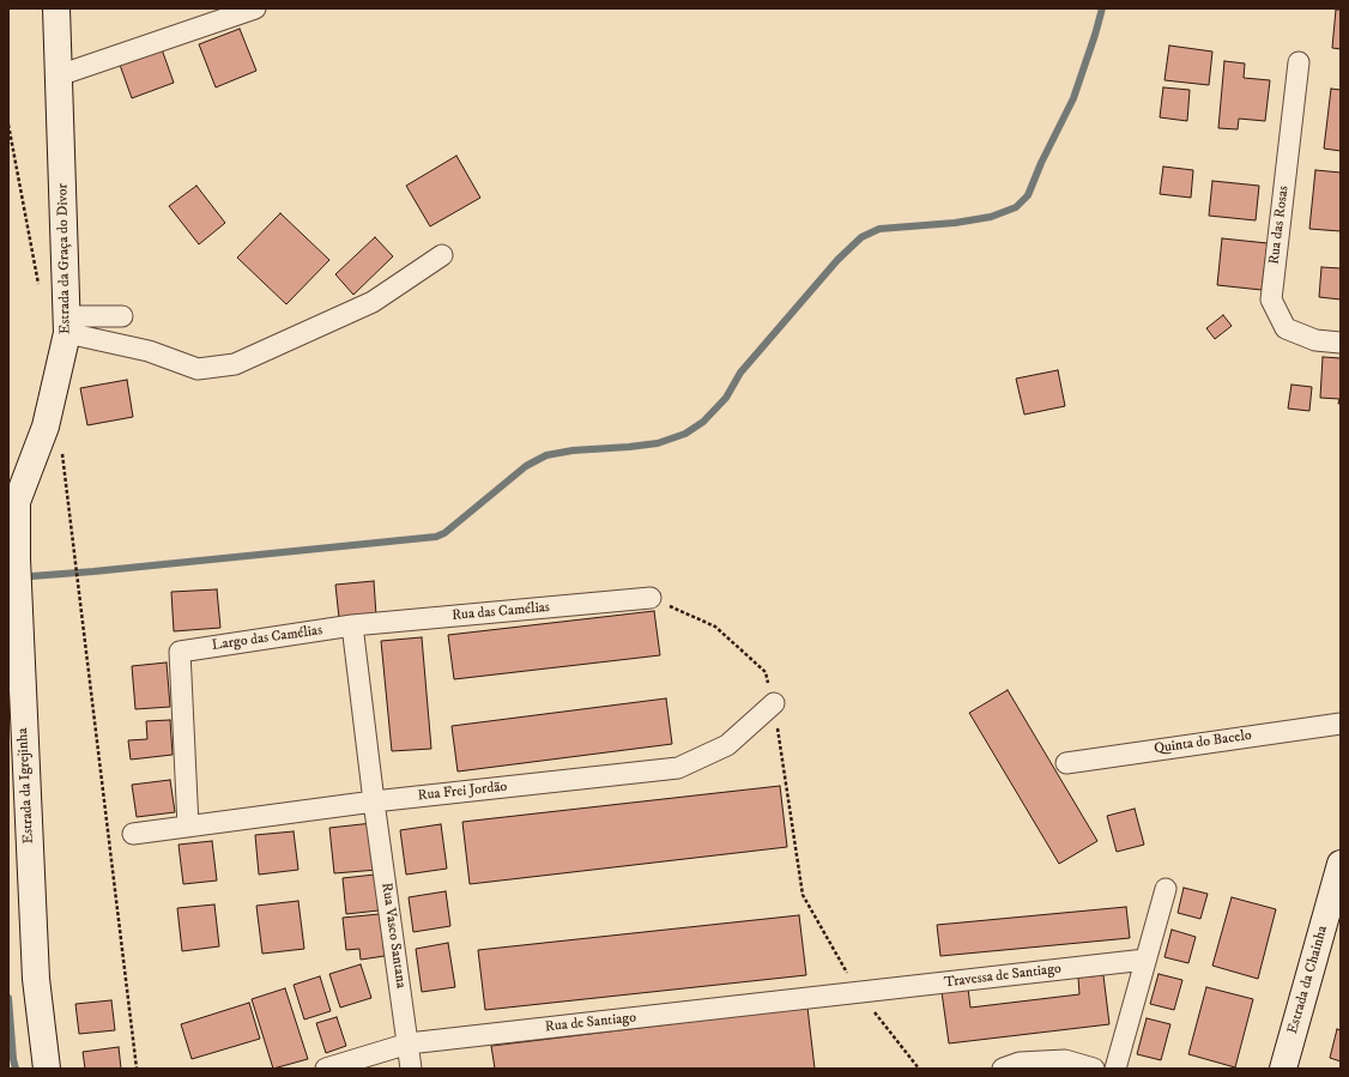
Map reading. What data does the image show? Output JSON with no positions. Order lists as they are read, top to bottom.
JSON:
{
  "streets": {
    "street": [
      "Rua das Rosas",
      "Estrada da Graça do Divor",
      "Rua das Camélias",
      "Largo das Camélias",
      "Quinta do Bacelo",
      "Estrada da Igrejinha",
      "Rua Frei Jordão",
      "Rua Vasco Santana",
      "Travessa de Santiago",
      "Estrada da Chainha",
      "Rua de Santiago"
    ]
  },
  "crossings": [
    ["Estrada da Graça do Divor", "Estrada da Igrejinha"],
    ["Rua das Camélias", "Largo das Camélias"],
    ["Largo das Camélias", "Rua Frei Jordão"],
    ["Rua Frei Jordão", "Rua Vasco Santana"],
    ["Rua Vasco Santana", "Rua de Santiago"],
    ["Travessa de Santiago", "Rua de Santiago"]
  ]
}
